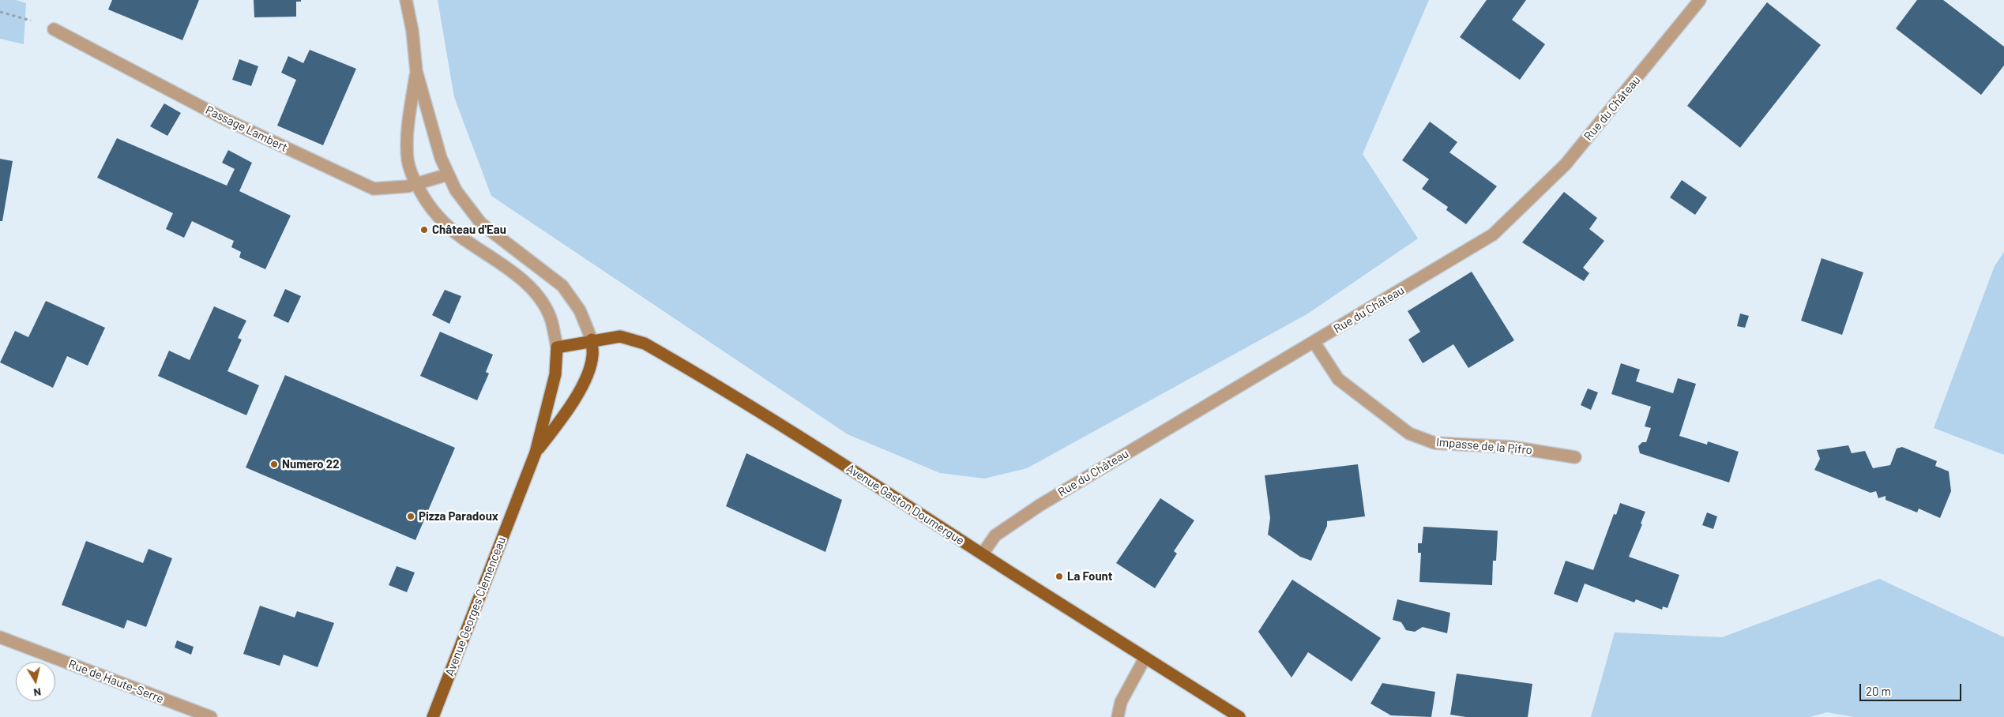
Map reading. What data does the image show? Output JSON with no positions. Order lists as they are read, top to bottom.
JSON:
{
  "streets": {
    "main road": ["Avenue Gaston Doumergue", "Avenue Georges Clemenceau"],
    "street": [
      "Rue du Château",
      "Passage Lambert",
      "Impasse de la Pifro",
      "Rue de Haute-Serre"
    ]
  },
  "crossings": [
    ["Rue du Château", "Impasse de la Pifro"],
    ["Rue du Château", "Avenue Gaston Doumergue"],
    ["Avenue Gaston Doumergue", "Avenue Georges Clemenceau"]
  ],
  "places": [
    "Château d'Eau",
    "Numero 22",
    "Pizza Paradoux",
    "La Fount"
  ],
  "scale_bar": "20 m",
  "north": "bottom"
}
